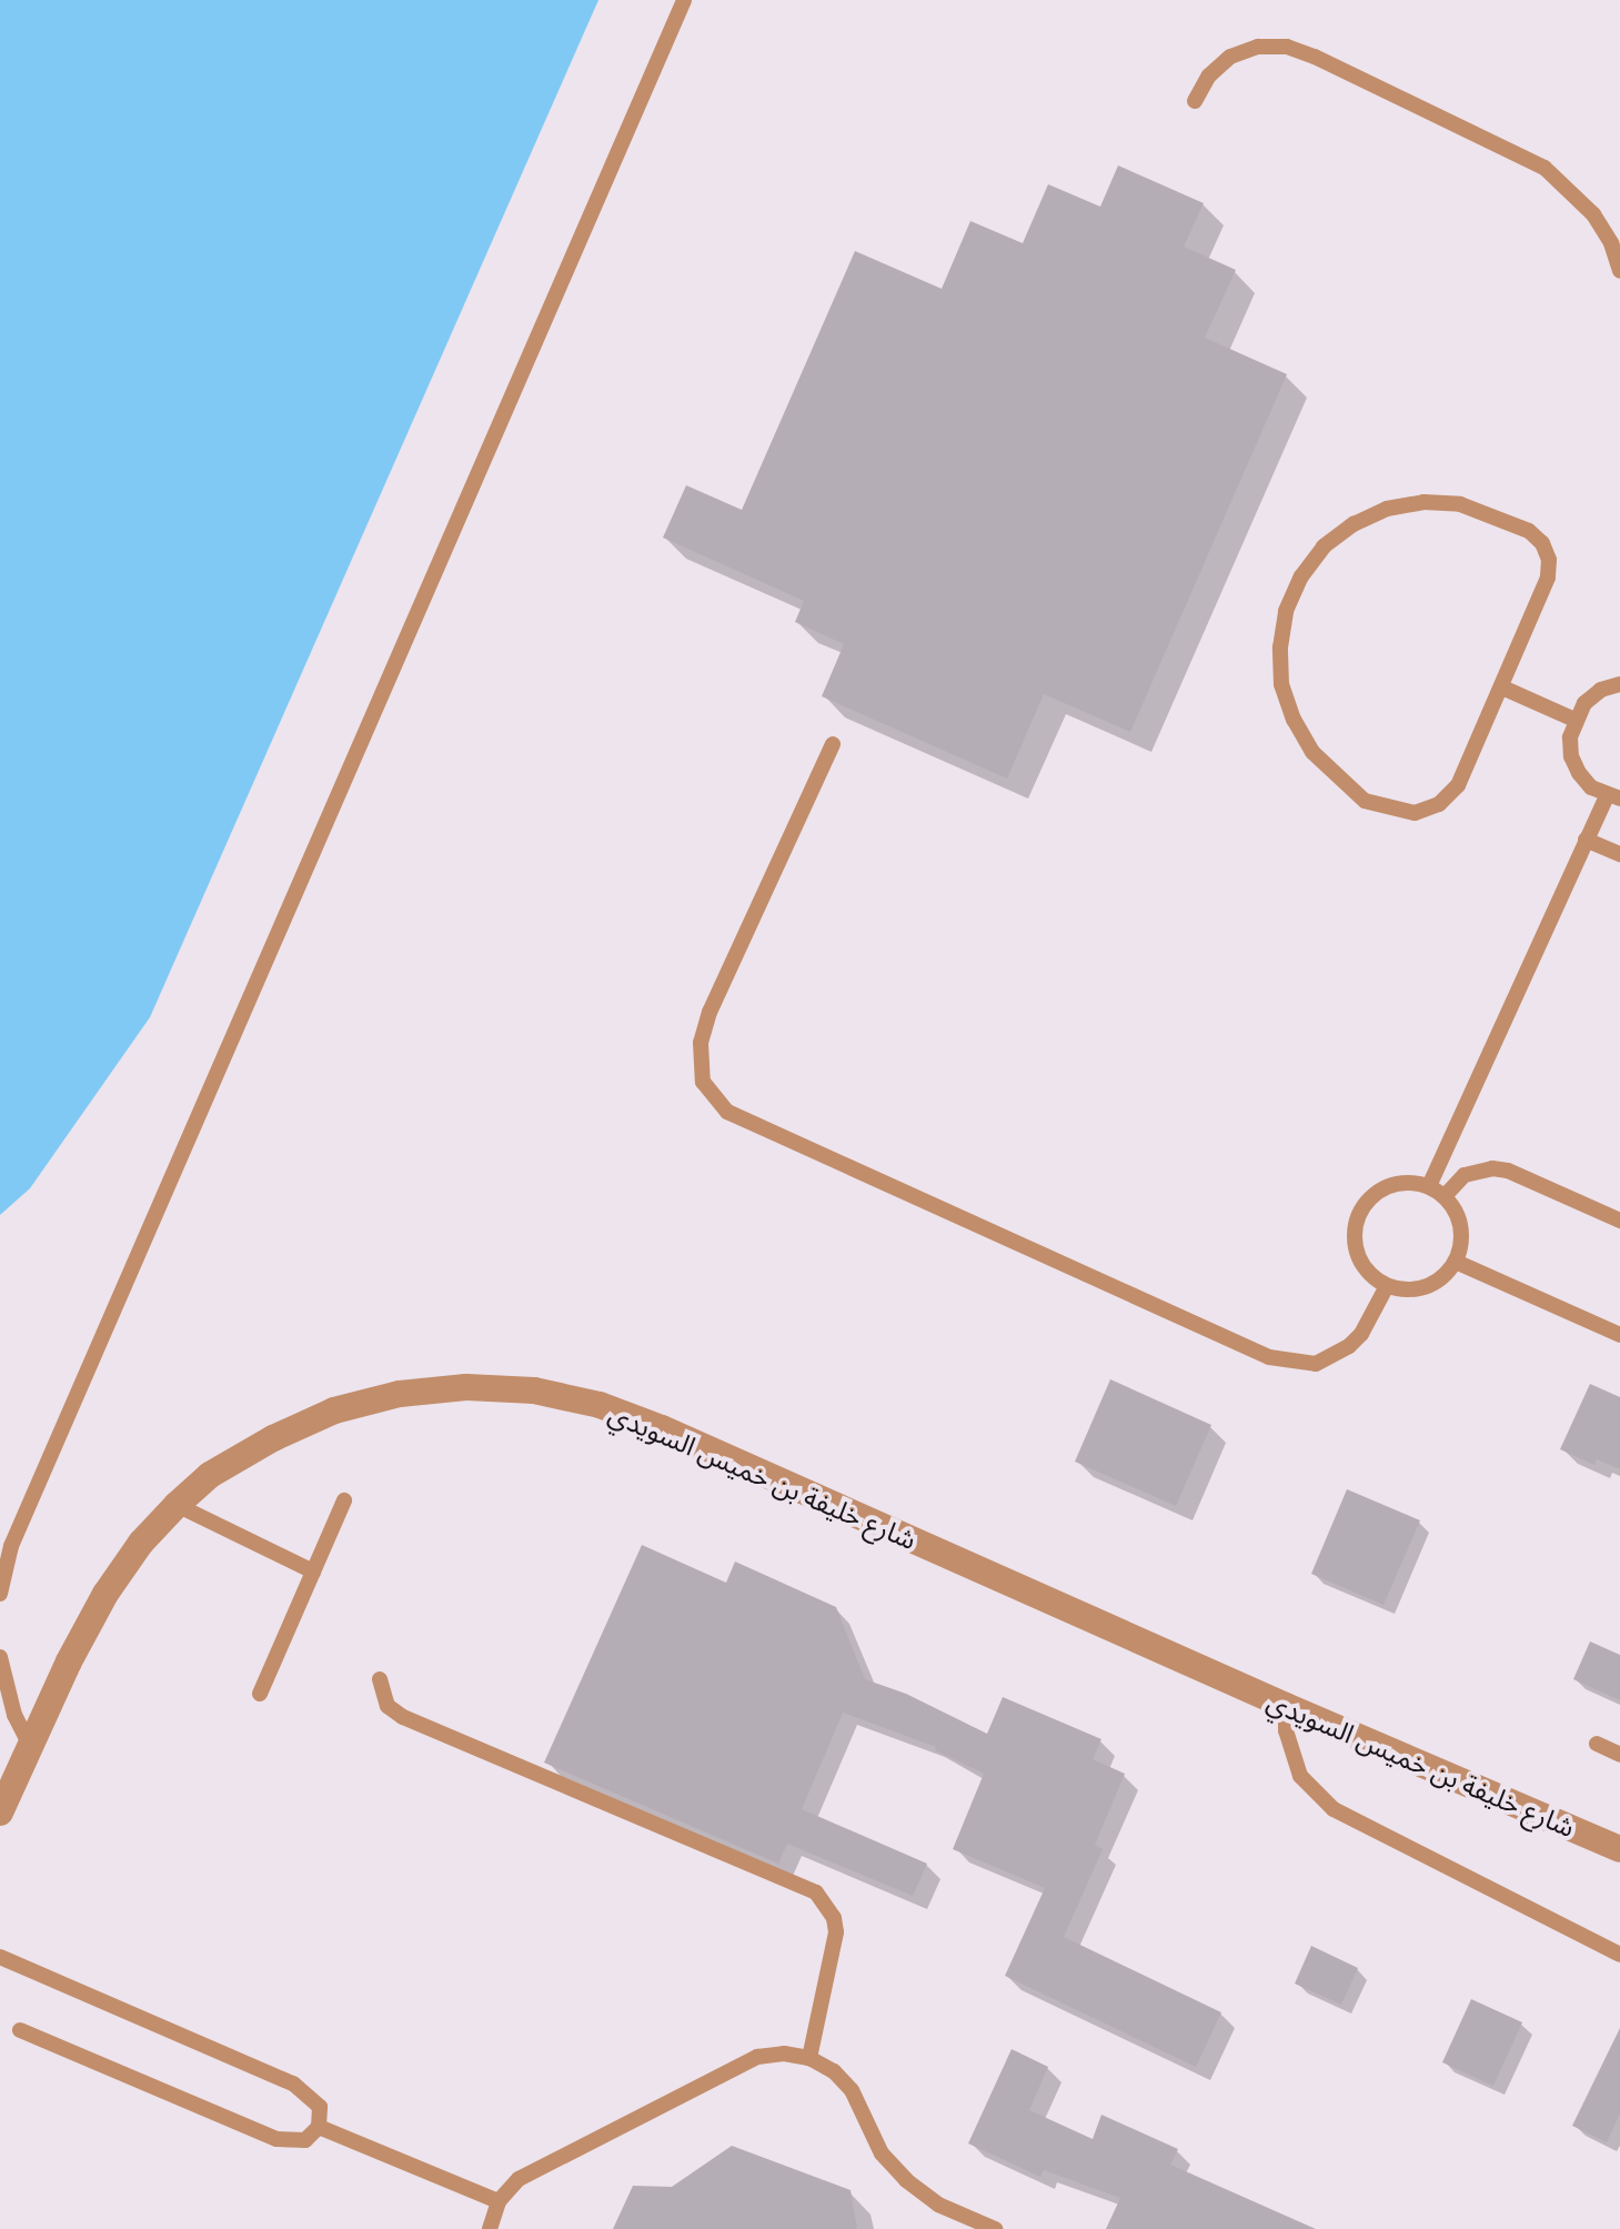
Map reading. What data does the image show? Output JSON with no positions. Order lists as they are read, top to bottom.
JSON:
{
  "streets": {
    "street": ["شارع خليفة بن خميس السويدي"]
  }
}
